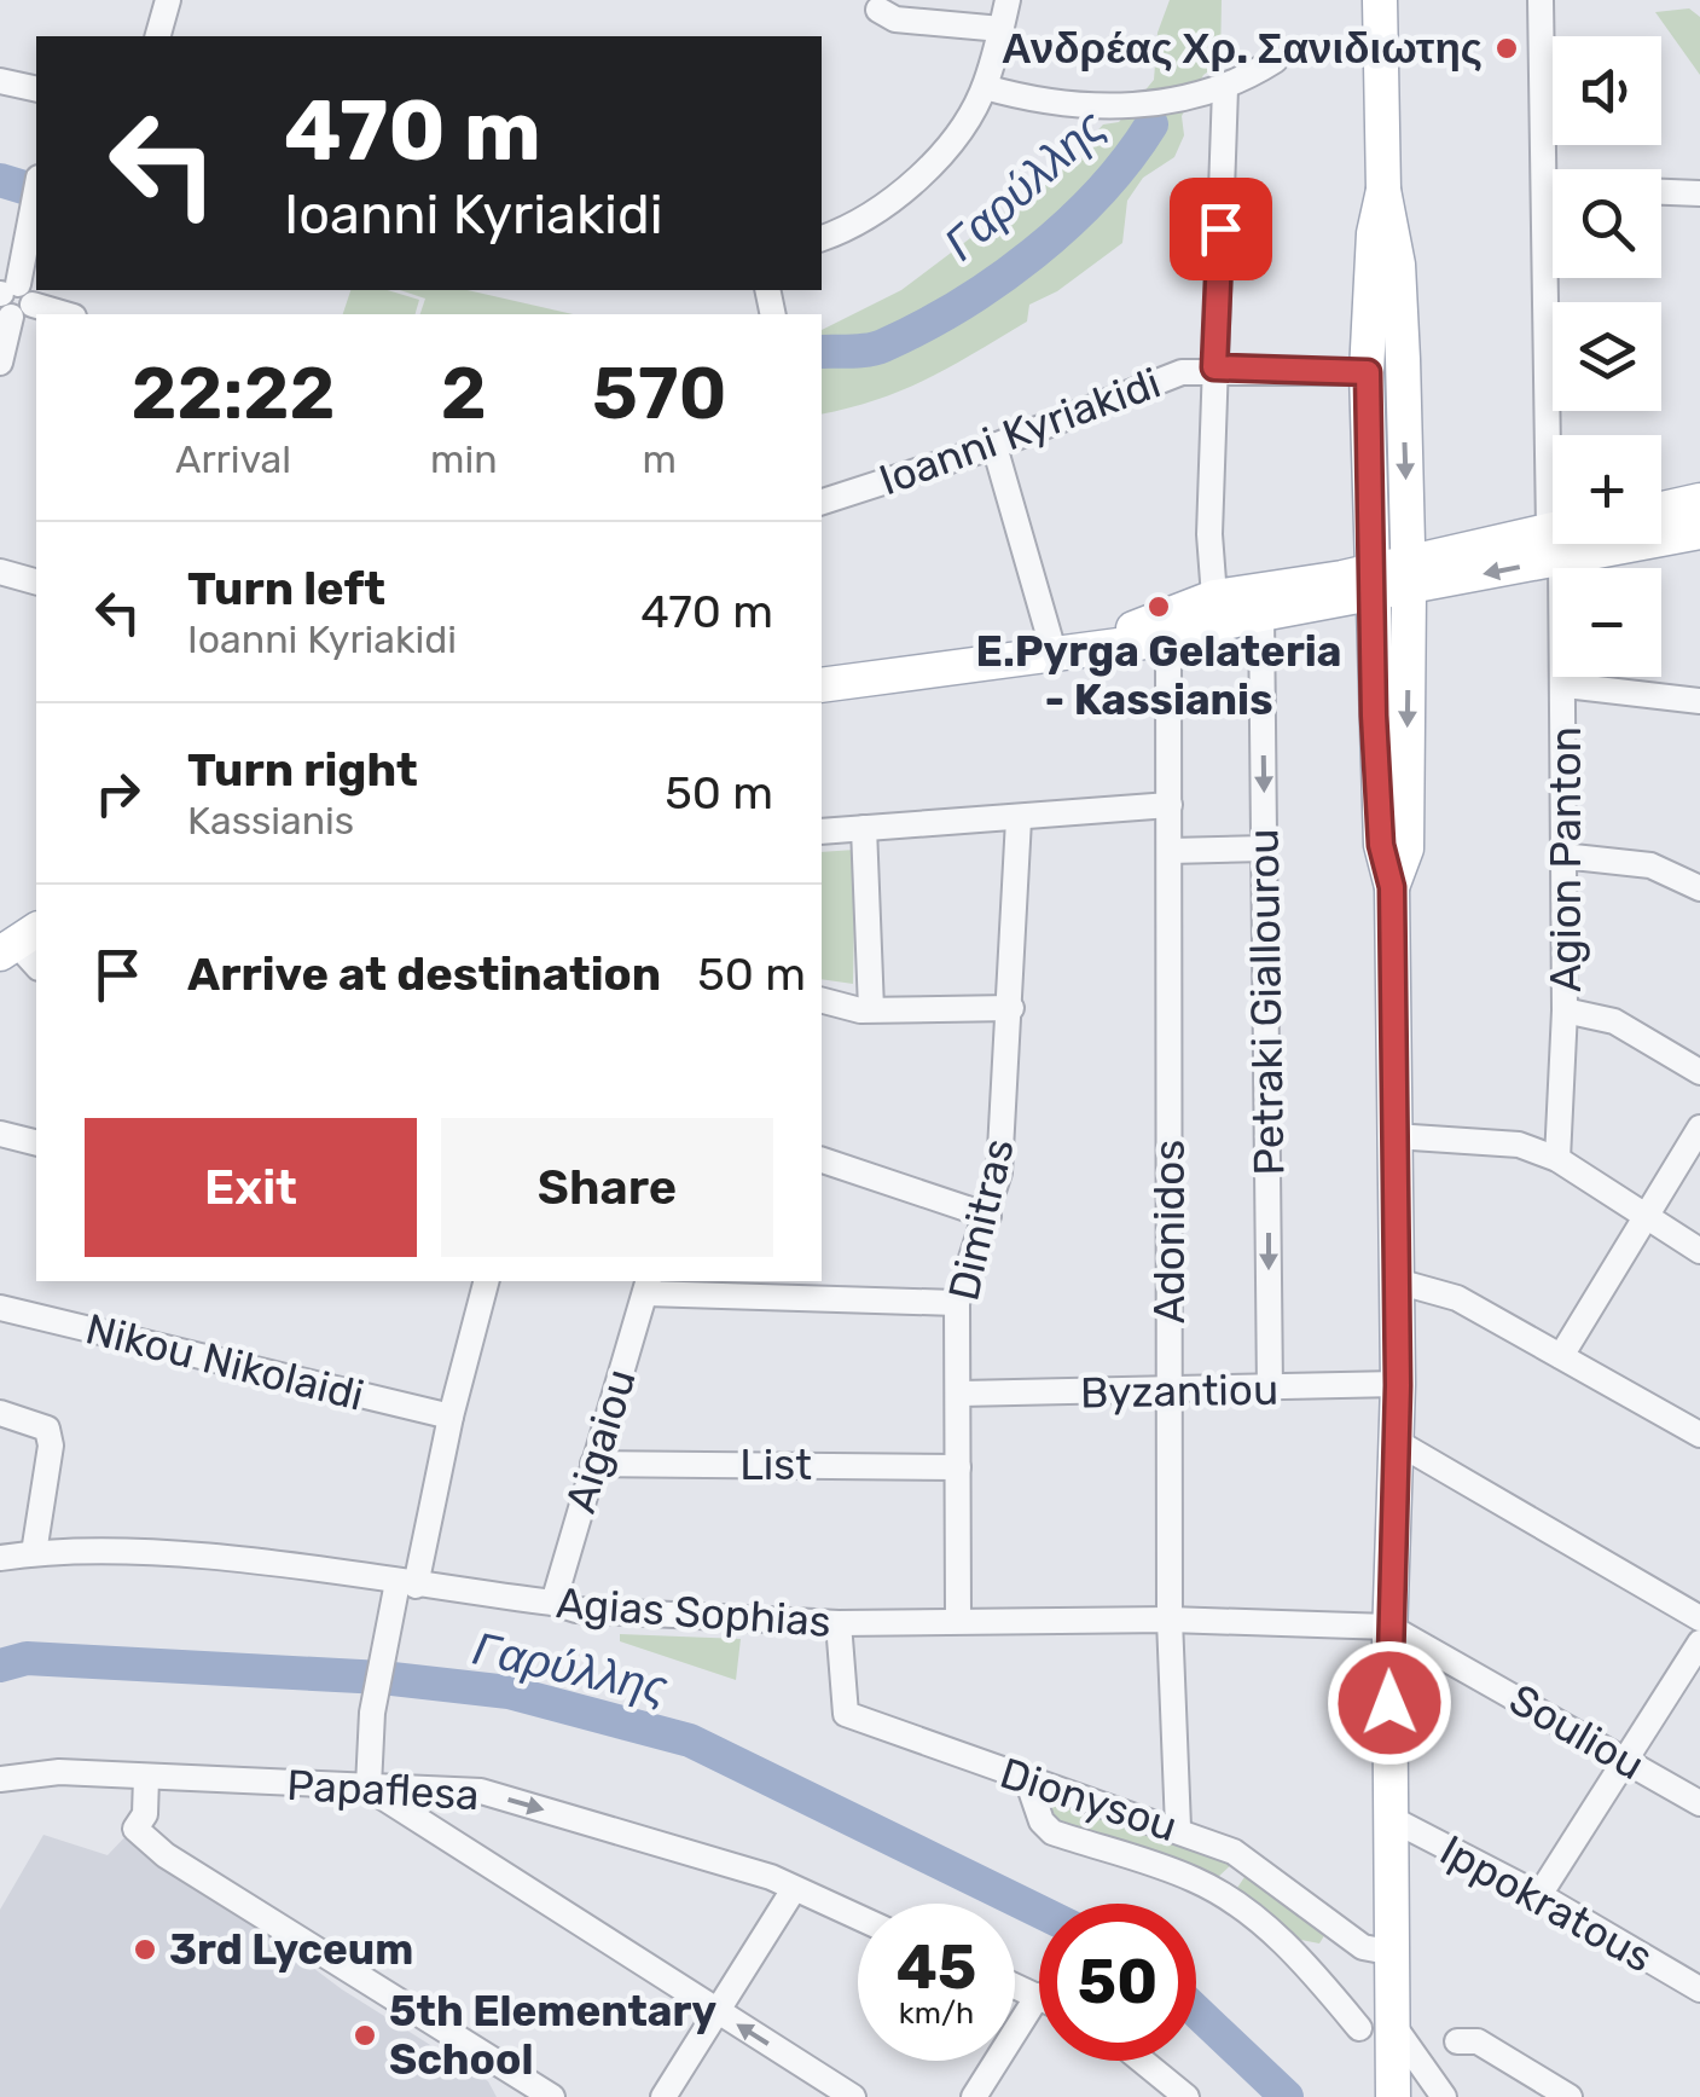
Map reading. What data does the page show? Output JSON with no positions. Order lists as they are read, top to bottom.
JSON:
{
  "streets": {
    "street": [
      "Ioanni Kyriakidi",
      "Agion Panton",
      "Petraki Giallourou",
      "Dimitras",
      "Adonidos",
      "Nikou Nikolaidi",
      "Byzantiou",
      "Aigaiou",
      "List",
      "Agias Sophias",
      "Souliou",
      "Papaflesa",
      "Dionysou",
      "Ippokratous"
    ]
  },
  "crossings": [
    ["Petraki Giallourou", "Byzantiou"],
    ["Dimitras", "Byzantiou"],
    ["Dimitras", "List"],
    ["Dimitras", "Agias Sophias"],
    ["Adonidos", "Byzantiou"],
    ["Adonidos", "Agias Sophias"],
    ["Adonidos", "Dionysou"],
    ["Aigaiou", "List"],
    ["Aigaiou", "Agias Sophias"],
    ["Agias Sophias", "Souliou"],
    ["Agias Sophias", "Dionysou"]
  ],
  "one_way": ["Petraki Giallourou"],
  "water": ["Γαρύλλης"],
  "places": [
    "Ανδρέας Χρ. Σανιδιωτης",
    "E.Pyrga Gelateria - Kassianis",
    "3rd Lyceum",
    "5th Elementary School"
  ],
  "page": {
    "map_buttons": ["+", "−"],
    "turn": ["470 m", "Ioanni Kyriakidi"],
    "eta": [
      "22:22",
      "Arrival",
      "2",
      "min",
      "570",
      "m"
    ],
    "list": [
      {
        "name": "Turn left",
        "note": "Ioanni Kyriakidi",
        "value": "470 m"
      },
      {
        "name": "Turn right",
        "note": "Kassianis",
        "value": "50 m"
      },
      {
        "name": "Arrive at destination",
        "value": "50 m"
      }
    ],
    "buttons": ["Exit", "Share"],
    "speed": "45 km/h",
    "limit": "50"
  }
}
